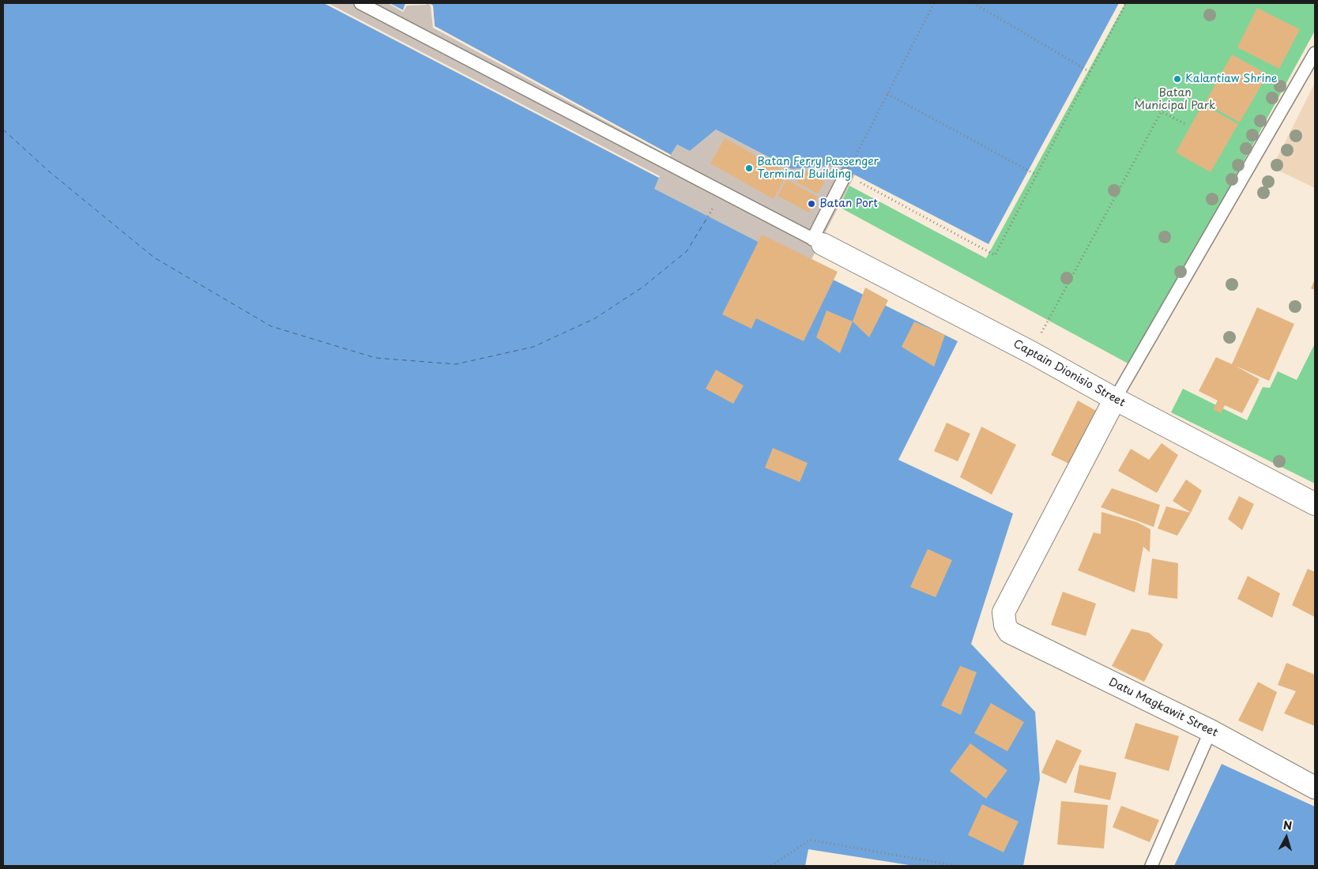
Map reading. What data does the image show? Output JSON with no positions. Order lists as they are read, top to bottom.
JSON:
{
  "streets": {
    "street": ["Captain Dionisio Street", "Datu Magkawit Street"]
  },
  "crossings": [
    ["Captain Dionisio Street", "Datu Magkawit Street"]
  ],
  "parks": ["Batan Municipal Park"],
  "places": ["Kalantiaw Shrine", "Batan Ferry Passenger Terminal Building", "Batan Port"],
  "north": "top"
}
